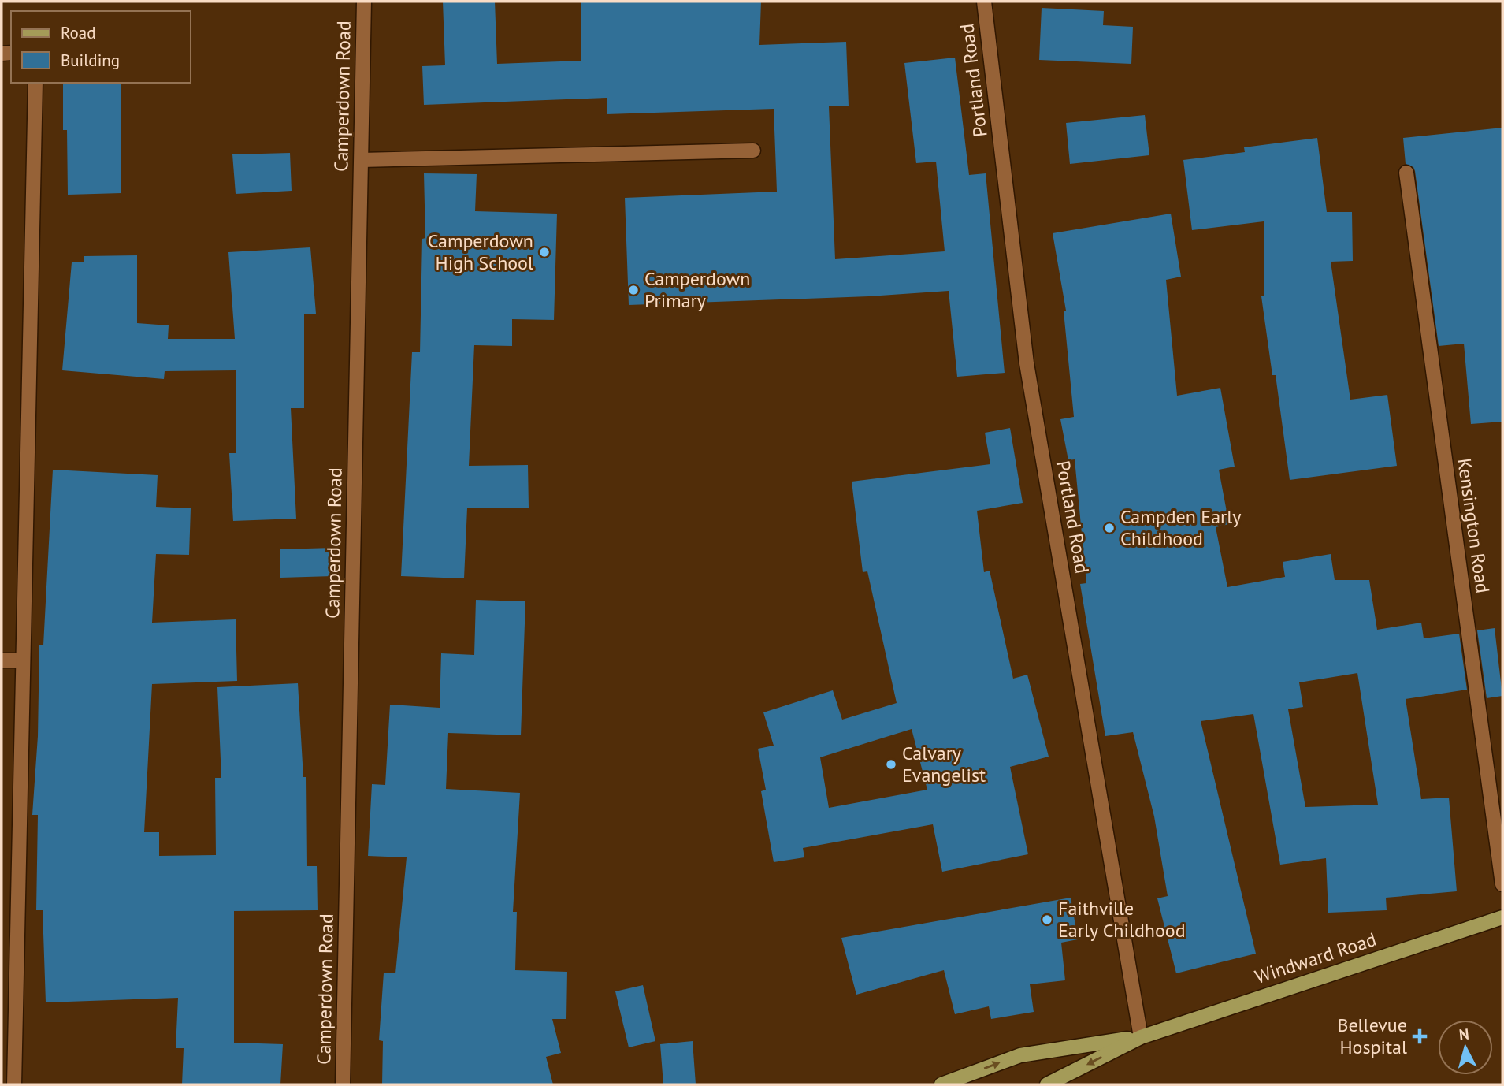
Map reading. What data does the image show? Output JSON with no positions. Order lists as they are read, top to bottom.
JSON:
{
  "streets": {
    "main road": ["Windward Road"],
    "street": ["Portland Road", "Camperdown Road", "Kensington Road"]
  },
  "crossings": [
    ["Portland Road", "Windward Road"]
  ],
  "places": {
    "other": [
      "Camperdown High School",
      "Camperdown Primary",
      "Campden Early Childhood",
      "Calvary Evangelist",
      "Faithville Early Childhood"
    ],
    "health": ["Bellevue Hospital"]
  },
  "legend": ["Road", "Building"],
  "north": "top"
}
